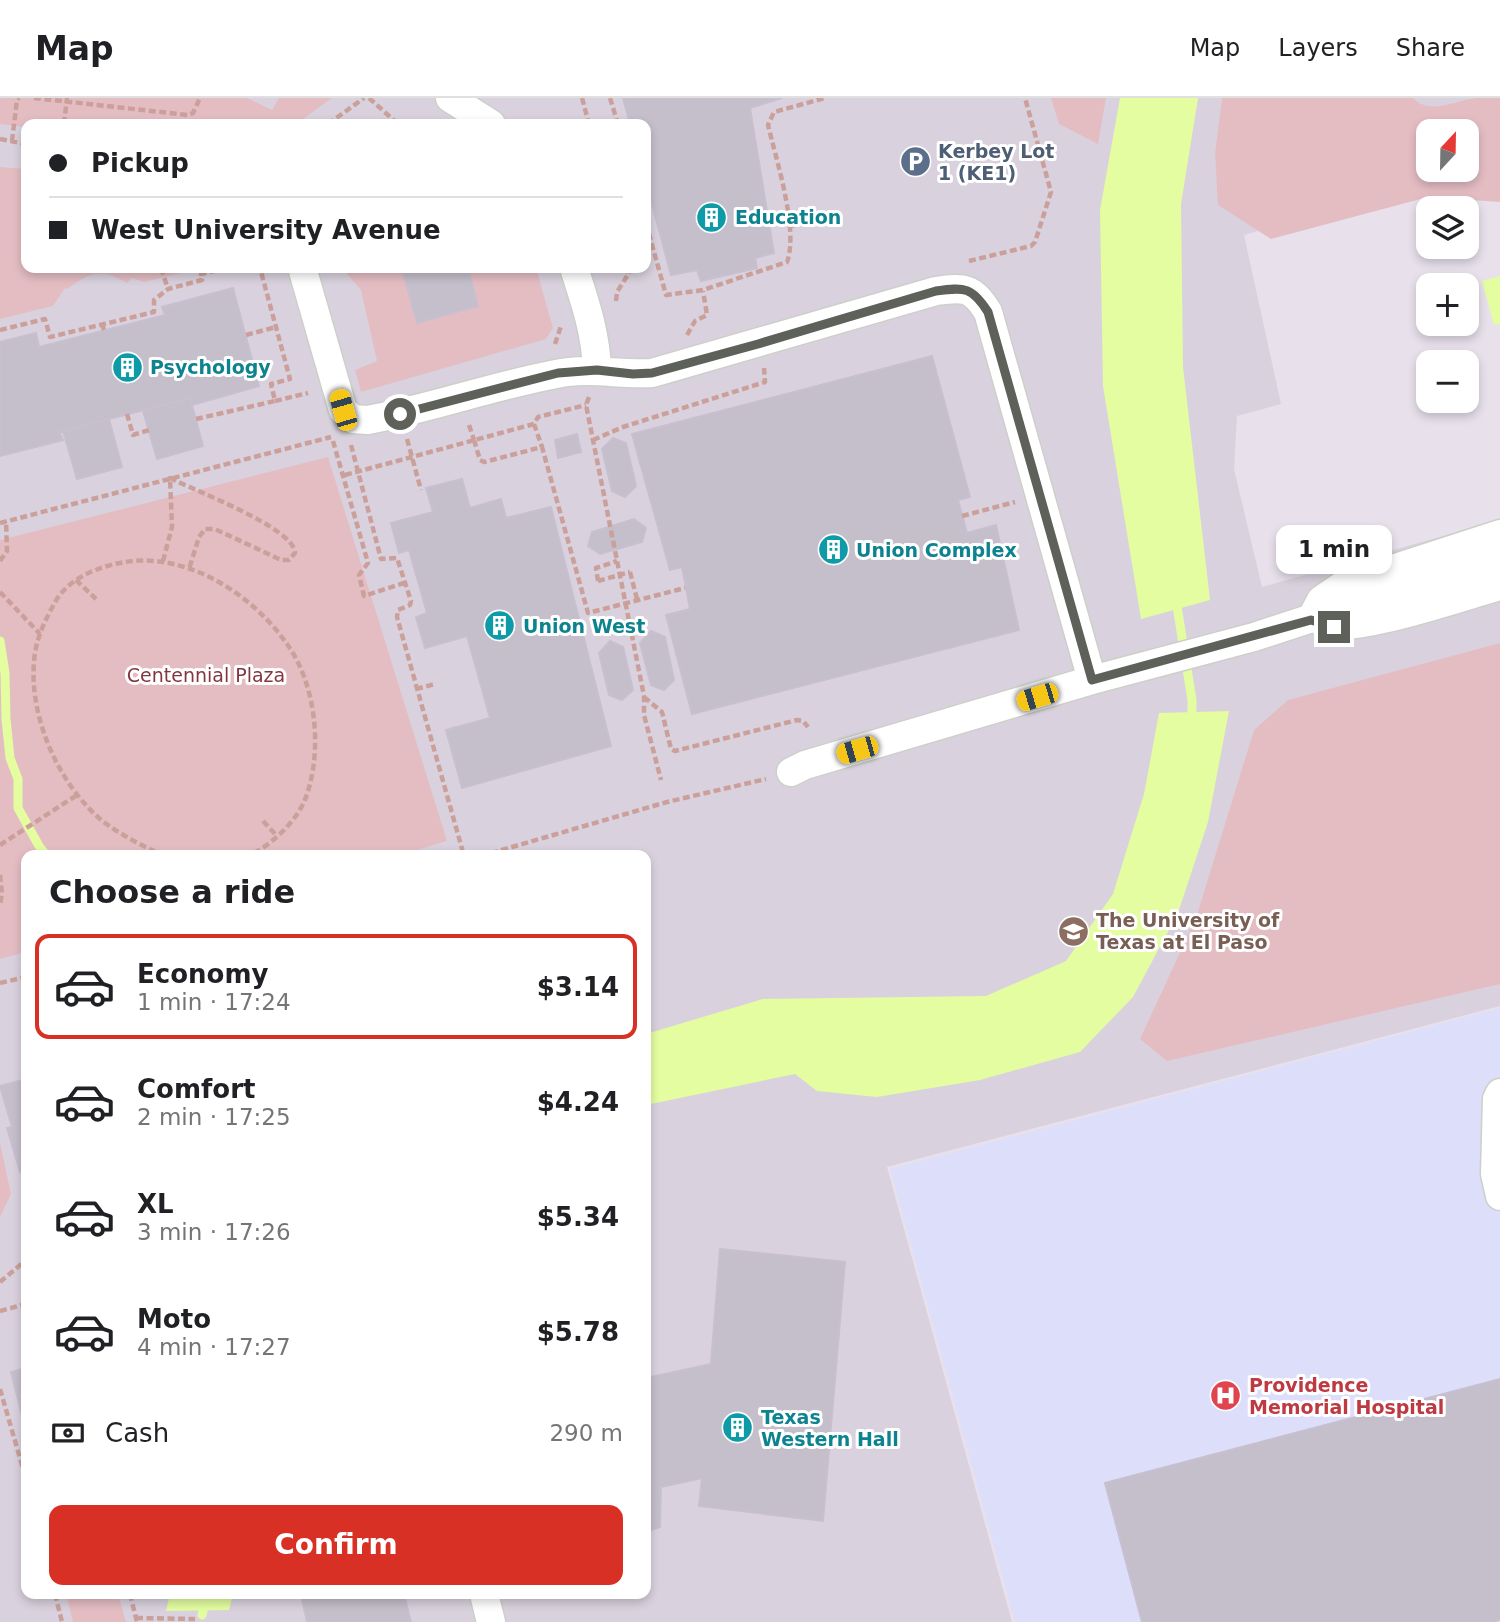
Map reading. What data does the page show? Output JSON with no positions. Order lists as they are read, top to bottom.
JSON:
{
  "parks": ["Centennial Plaza"],
  "places": {
    "parking": ["Kerbey Lot 1 (KE1)"],
    "building": [
      "Education",
      "Psychology",
      "Union Complex",
      "Union West",
      "Texas Western Hall"
    ],
    "school or university": ["The University of Texas at El Paso"],
    "hospital": ["Providence Memorial Hospital"]
  },
  "north": "top",
  "page": {
    "header": "Map",
    "nav": ["Map", "Layers", "Share"],
    "map_buttons": ["+", "−"],
    "banner": ["Pickup", "West University Avenue"],
    "bubble": "1 min",
    "heading": "Choose a ride",
    "list": [
      {
        "name": "Economy",
        "note": "1 min · 17:24",
        "value": "$3.14"
      },
      {
        "name": "Comfort",
        "note": "2 min · 17:25",
        "value": "$4.24"
      },
      {
        "name": "XL",
        "note": "3 min · 17:26",
        "value": "$5.34"
      },
      {
        "name": "Moto",
        "note": "4 min · 17:27",
        "value": "$5.78"
      }
    ],
    "pay": ["Cash", "290 m"],
    "buttons": "Confirm"
  }
}
